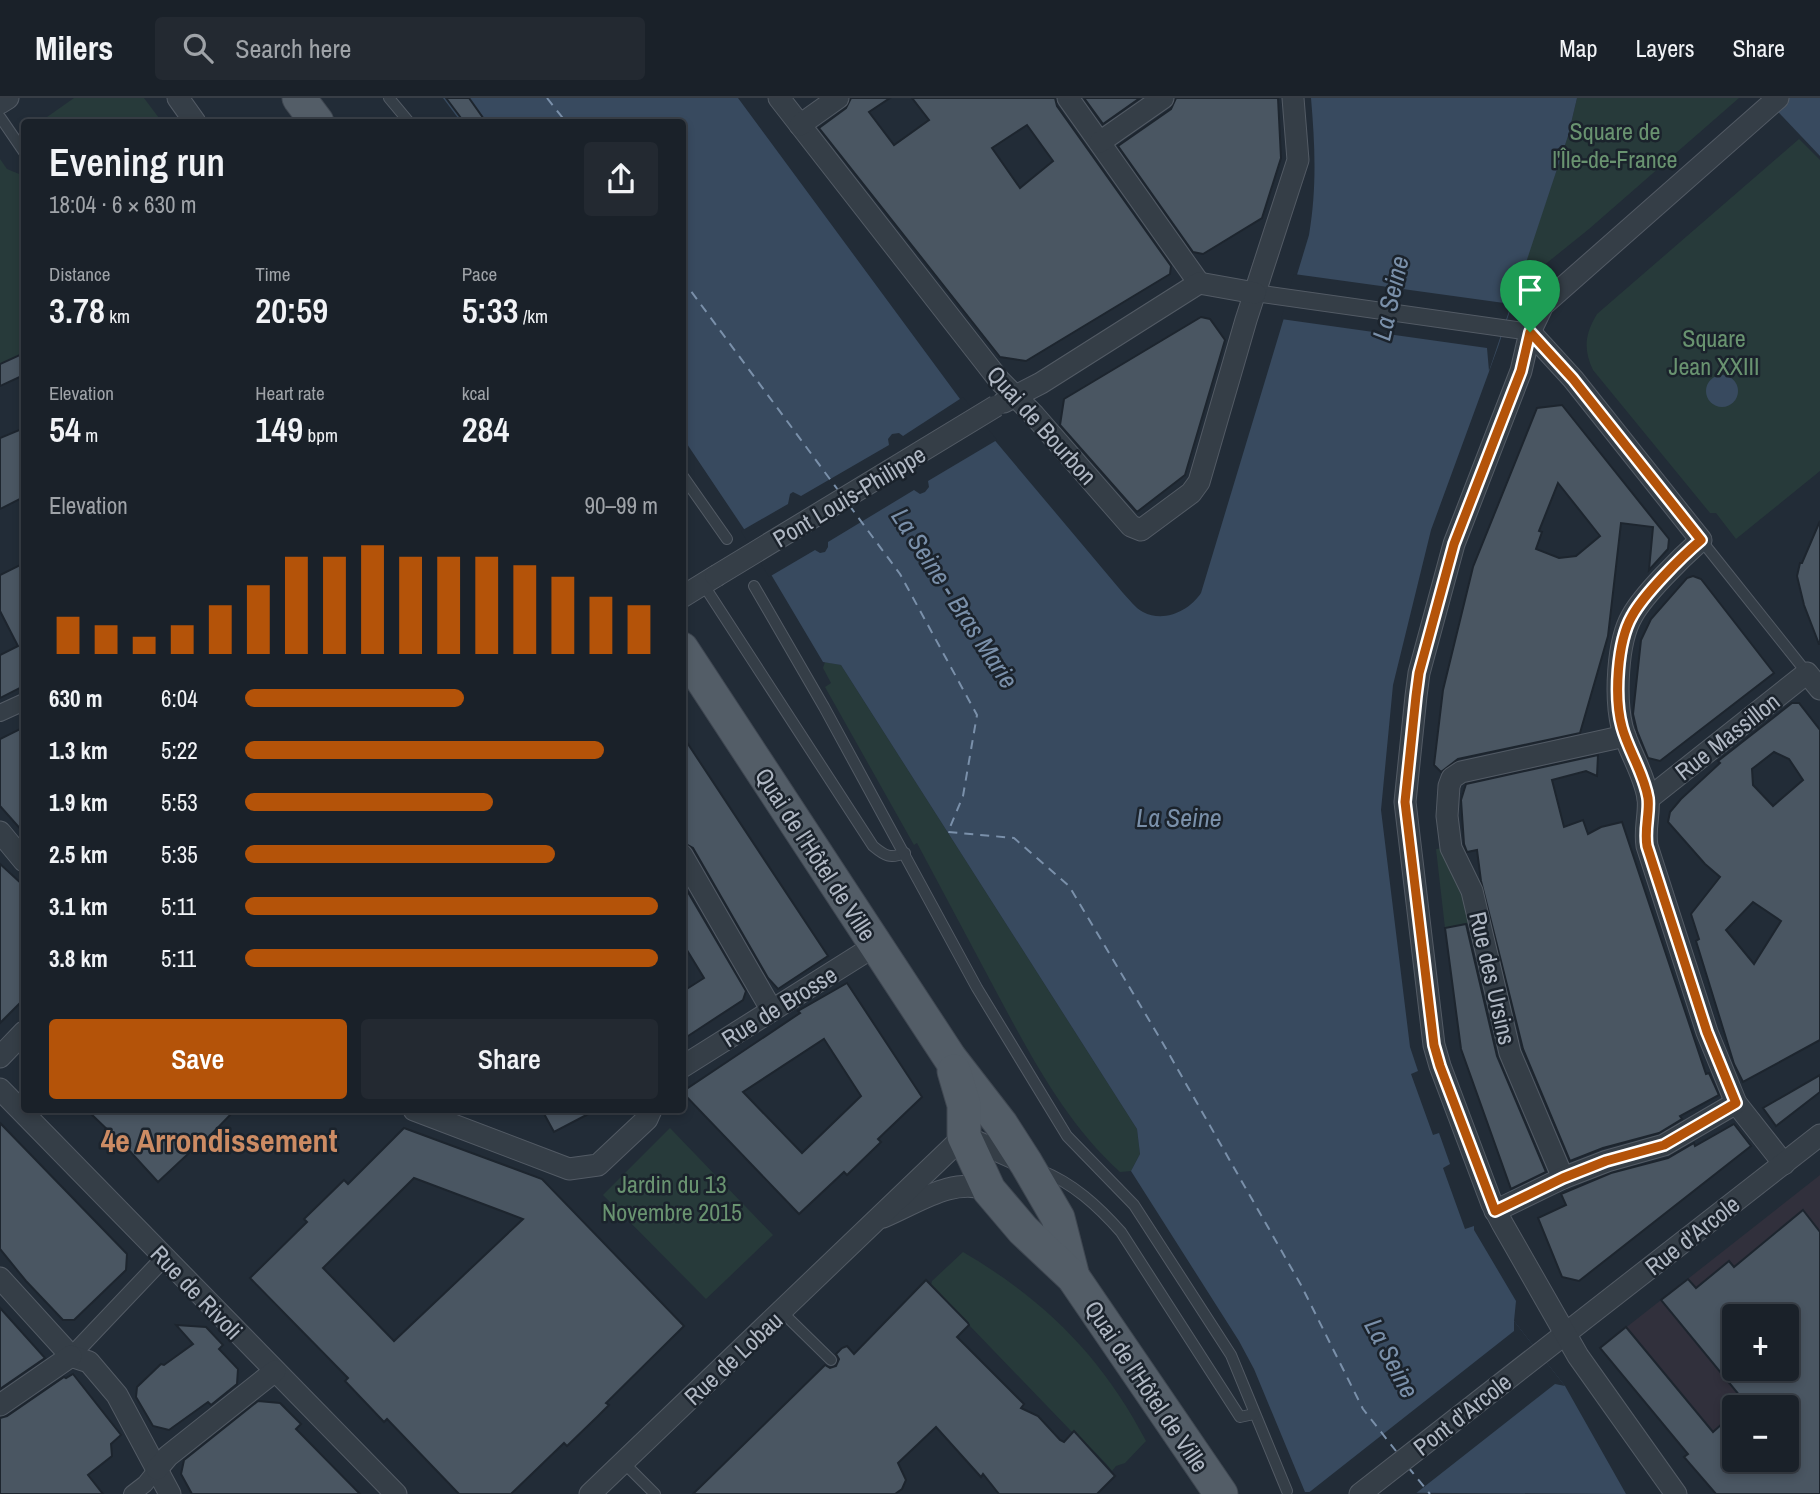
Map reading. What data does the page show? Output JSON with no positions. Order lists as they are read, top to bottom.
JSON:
{
  "streets": {
    "main road": ["Quai de l'Hôtel de Ville"],
    "street": [
      "Quai de Bourbon",
      "Pont Louis-Philippe",
      "Rue Massillon",
      "Rue des Ursins",
      "Rue de Brosse",
      "Rue d'Arcole",
      "Rue de Rivoli",
      "Rue de Lobau",
      "Pont d'Arcole"
    ]
  },
  "crossings": [
    ["Quai de Bourbon", "Pont Louis-Philippe"],
    ["Quai de l'Hôtel de Ville", "Rue de Brosse"],
    ["Quai de l'Hôtel de Ville", "Rue de Lobau"],
    ["Rue d'Arcole", "Pont d'Arcole"]
  ],
  "districts": ["4e Arrondissement"],
  "water": ["La Seine", "La Seine - Bras Marie"],
  "parks": ["Square de l'Île-de-France", "Square Jean XXIII", "Jardin du 13 Novembre 2015"],
  "page": {
    "header": "Milers",
    "search": "Search here",
    "nav": ["Map", "Layers", "Share"],
    "heading": ["Evening run", "18:04 · 6 × 630 m"],
    "stats": [
      ["Distance", "3.78 km"],
      ["Time", "20:59"],
      ["Pace", "5:33 /km"],
      ["Elevation", "54 m"],
      ["Heart rate", "149 bpm"],
      ["kcal", "284"]
    ],
    "chart": ["Elevation", "90–99 m"],
    "list": [
      {
        "name": "630 m",
        "note": "6:04"
      },
      {
        "name": "1.3 km",
        "note": "5:22"
      },
      {
        "name": "1.9 km",
        "note": "5:53"
      },
      {
        "name": "2.5 km",
        "note": "5:35"
      },
      {
        "name": "3.1 km",
        "note": "5:11"
      },
      {
        "name": "3.8 km",
        "note": "5:11"
      }
    ],
    "buttons": ["Save", "Share"],
    "map_buttons": ["+", "−"]
  }
}
